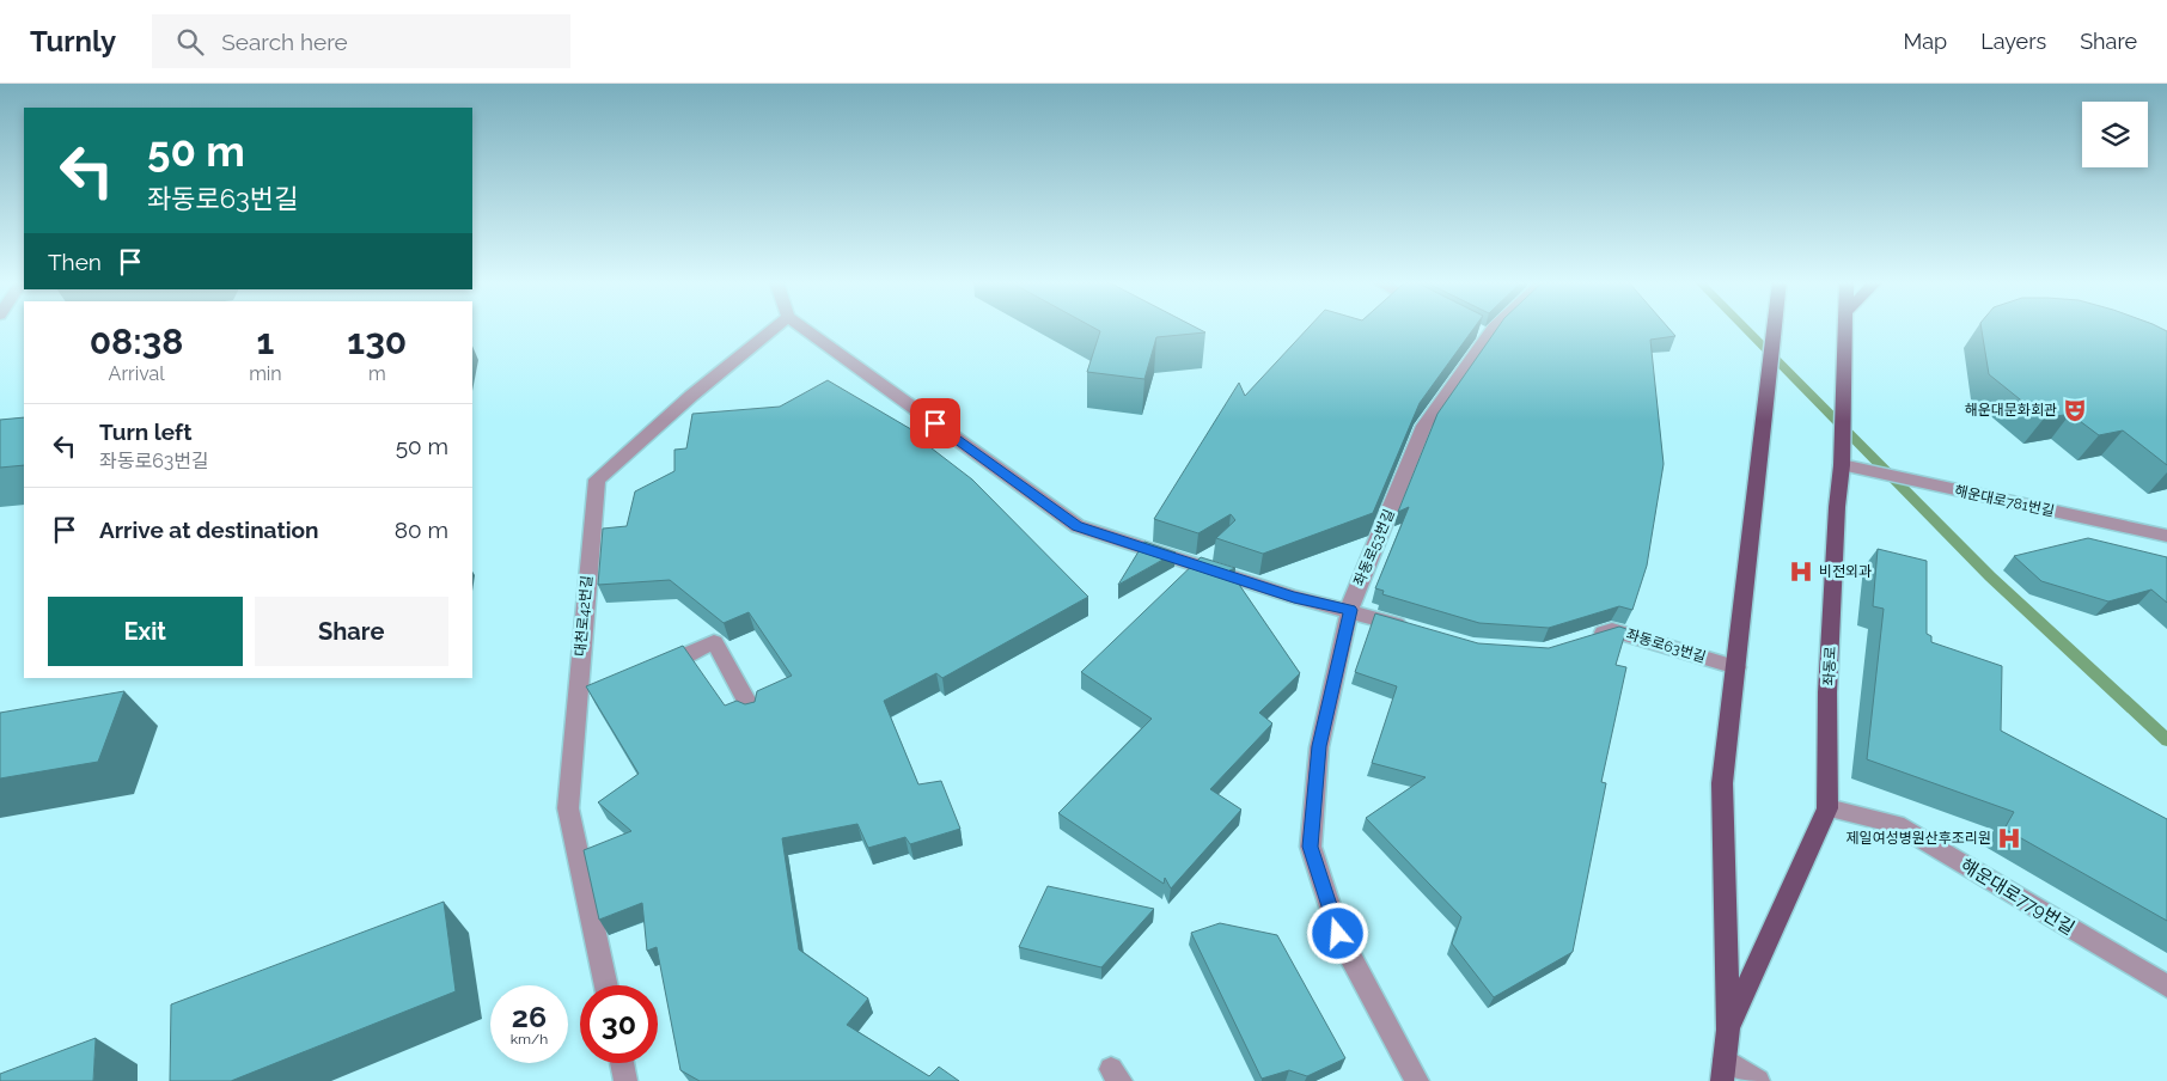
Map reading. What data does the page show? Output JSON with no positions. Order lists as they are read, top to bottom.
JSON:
{
  "streets": {
    "main road": ["좌동로"],
    "street": [
      "해운대로781번길",
      "좌동로53번길",
      "대천로42번길",
      "좌동로63번길",
      "해운대로779번길"
    ]
  },
  "crossings": [
    ["해운대로781번길", "좌동로"],
    ["좌동로63번길", "좌동로"],
    ["좌동로", "해운대로779번길"]
  ],
  "places": {
    "theatre": ["해운대문화회관"],
    "hospital": ["비전외과", "제일여성병원산후조리원"]
  },
  "page": {
    "header": "Turnly",
    "search": "Search here",
    "nav": ["Map", "Layers", "Share"],
    "turn": ["50 m", "좌동로63번길"],
    "then": "Then",
    "eta": [
      "08:38",
      "Arrival",
      "1",
      "min",
      "130",
      "m"
    ],
    "list": [
      {
        "name": "Turn left",
        "note": "좌동로63번길",
        "value": "50 m"
      },
      {
        "name": "Arrive at destination",
        "value": "80 m"
      }
    ],
    "buttons": ["Exit", "Share"],
    "speed": "26 km/h",
    "limit": "30"
  }
}
